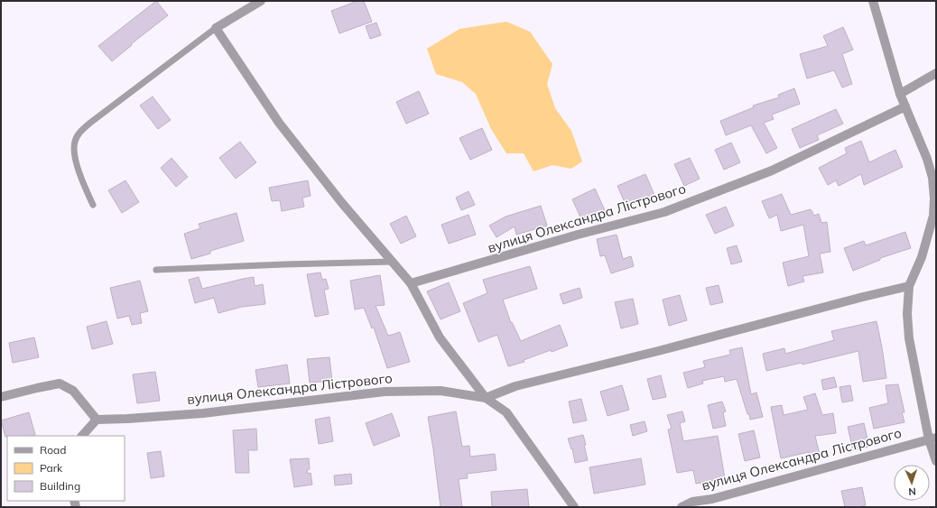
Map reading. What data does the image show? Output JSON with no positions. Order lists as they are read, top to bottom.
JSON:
{
  "streets": {
    "street": ["вулиця Олександра Лістрового"]
  },
  "legend": ["Road", "Park", "Building"],
  "north": "bottom"
}
